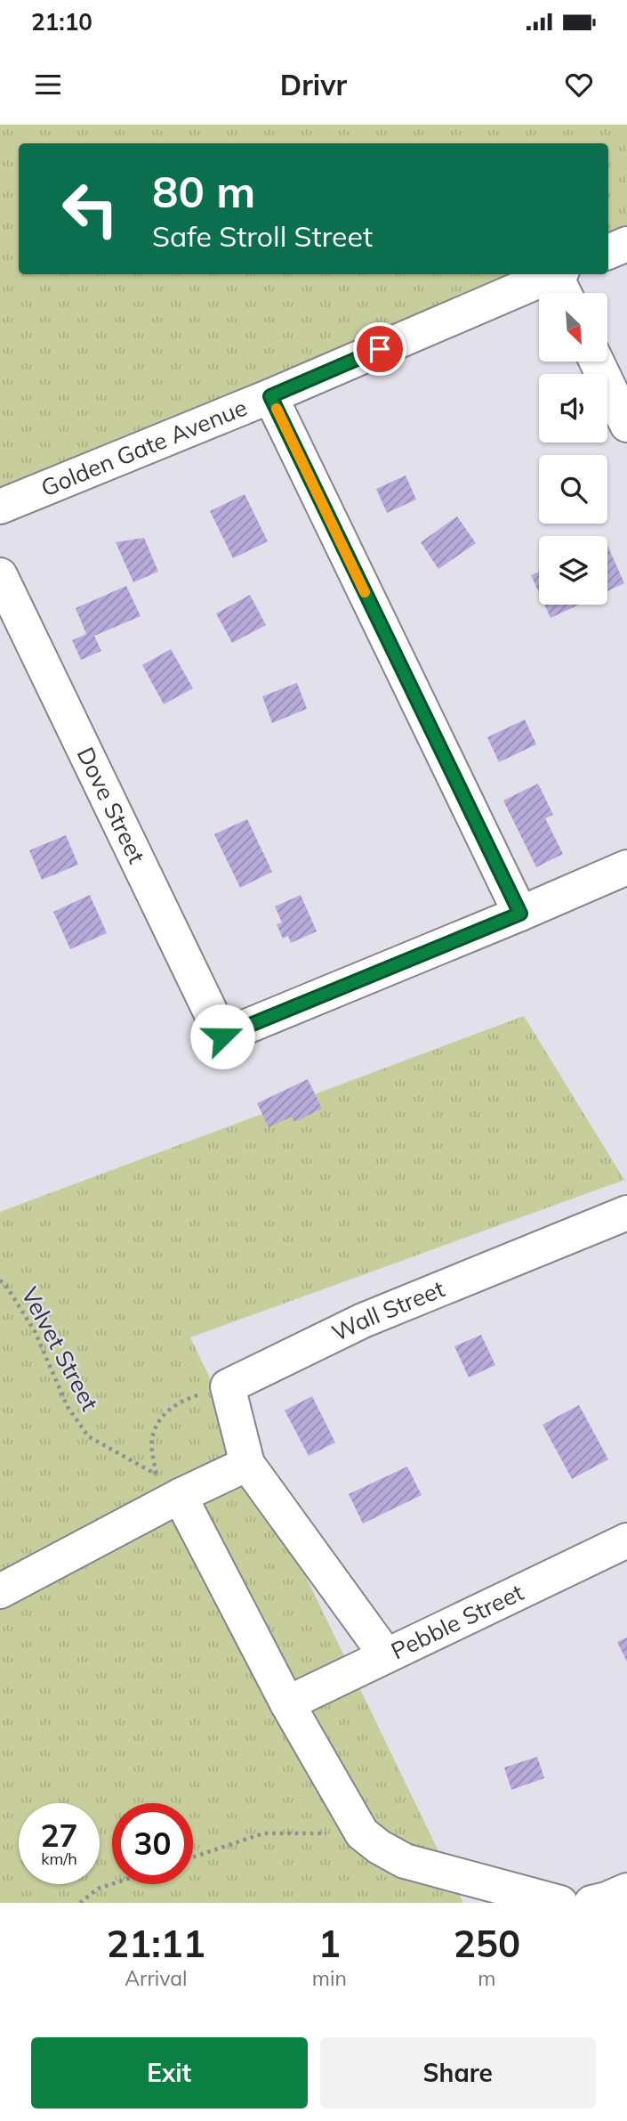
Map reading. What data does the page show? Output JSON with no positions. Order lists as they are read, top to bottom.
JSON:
{
  "streets": {
    "street": [
      "Golden Gate Avenue",
      "Dove Street",
      "Wall Street",
      "Pebble Street"
    ],
    "path": ["Velvet Street"]
  },
  "north": "bottom right",
  "page": {
    "status": "21:10",
    "header": "Drivr",
    "turn": ["80 m", "Safe Stroll Street"],
    "speed": "27 km/h",
    "limit": "30",
    "eta": [
      "21:11",
      "Arrival",
      "1",
      "min",
      "250",
      "m"
    ],
    "buttons": ["Exit", "Share"]
  }
}
